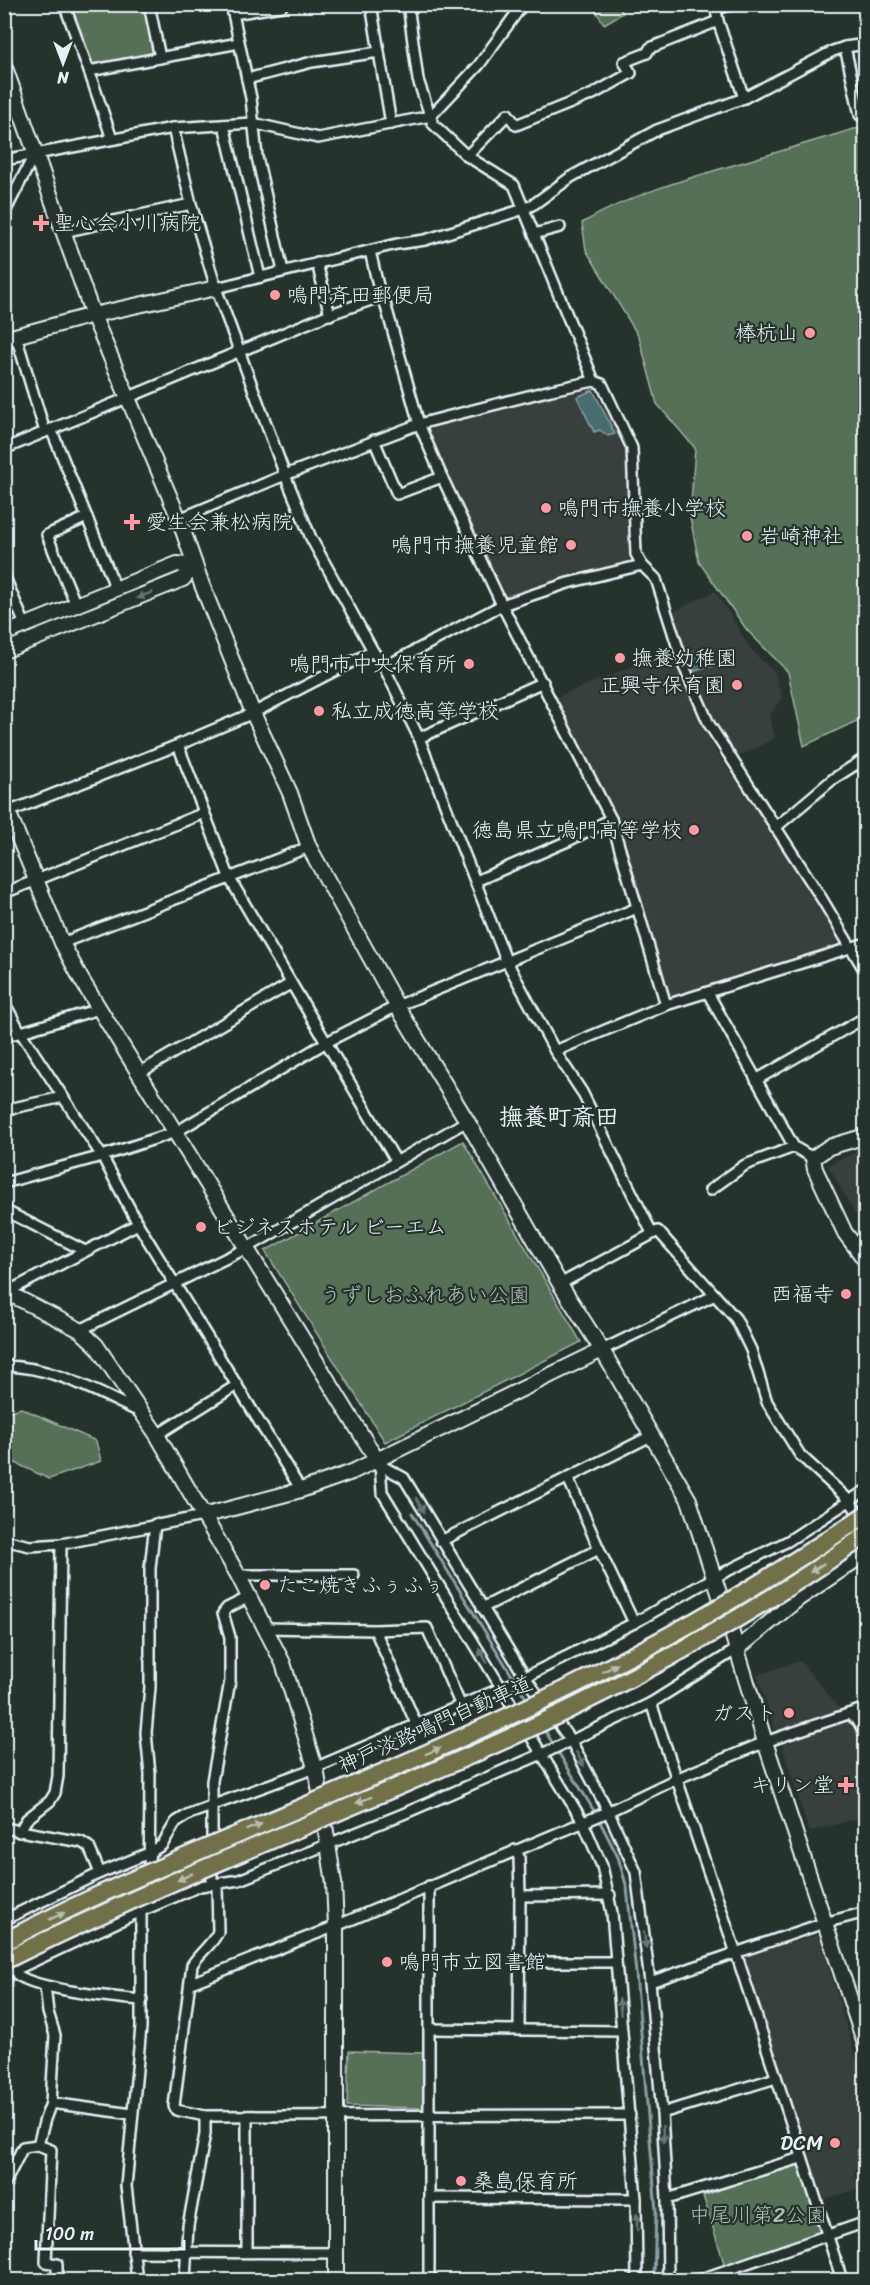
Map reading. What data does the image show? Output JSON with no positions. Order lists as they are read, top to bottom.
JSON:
{
  "streets": {
    "highway": ["神戸淡路鳴門自動車道"]
  },
  "districts": ["撫養町斎田"],
  "parks": ["うずしおふれあい公園", "中尾川第2公園"],
  "places": {
    "health": ["聖心会小川病院", "愛生会兼松病院", "キリン堂"],
    "other": [
      "鳴門斉田郵便局",
      "棒杭山",
      "鳴門市撫養小学校",
      "岩崎神社",
      "鳴門市撫養児童館",
      "撫養幼稚園",
      "鳴門市中央保育所",
      "正興寺保育園",
      "私立成徳高等学校",
      "徳島県立鳴門高等学校",
      "ビジネスホテル ビーエム",
      "西福寺",
      "たこ焼きふぅふぅ",
      "ガスト",
      "鳴門市立図書館",
      "DCM",
      "桑島保育所"
    ]
  },
  "scale_bar": "100 m",
  "north": "bottom"
}
